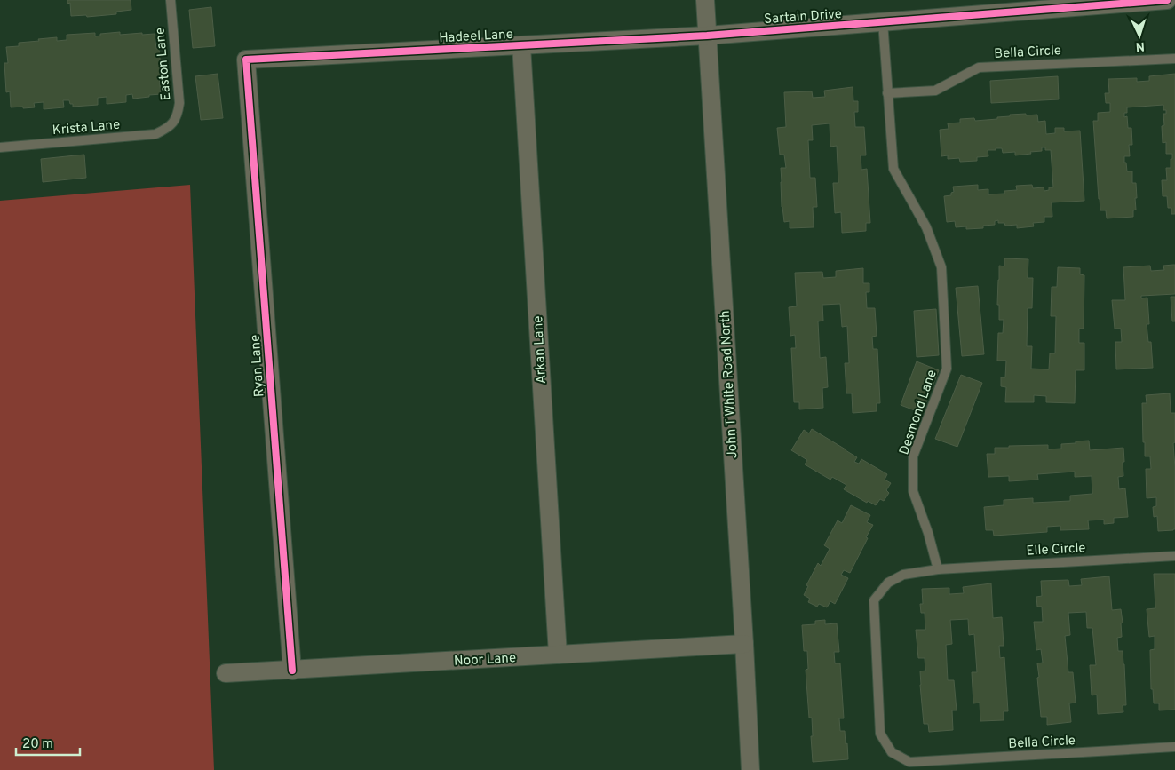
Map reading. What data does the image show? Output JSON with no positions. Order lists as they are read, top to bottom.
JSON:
{
  "streets": {
    "street": [
      "Sartain Drive",
      "Hadeel Lane",
      "Arkan Lane",
      "Ryan Lane",
      "John T White Road North",
      "Noor Lane"
    ],
    "lane": [
      "Bella Circle",
      "Easton Lane",
      "Krista Lane",
      "Desmond Lane",
      "Elle Circle"
    ]
  },
  "crossings": [
    ["Sartain Drive", "Hadeel Lane"],
    ["Sartain Drive", "John T White Road North"],
    ["Sartain Drive", "Desmond Lane"],
    ["Hadeel Lane", "Arkan Lane"],
    ["Hadeel Lane", "Ryan Lane"],
    ["Hadeel Lane", "John T White Road North"],
    ["Bella Circle", "Desmond Lane"],
    ["Bella Circle", "Elle Circle"],
    ["Easton Lane", "Krista Lane"],
    ["Arkan Lane", "Noor Lane"],
    ["Ryan Lane", "Noor Lane"],
    ["John T White Road North", "Noor Lane"],
    ["Desmond Lane", "Elle Circle"]
  ],
  "scale_bar": "20 m",
  "north": "bottom"
}
